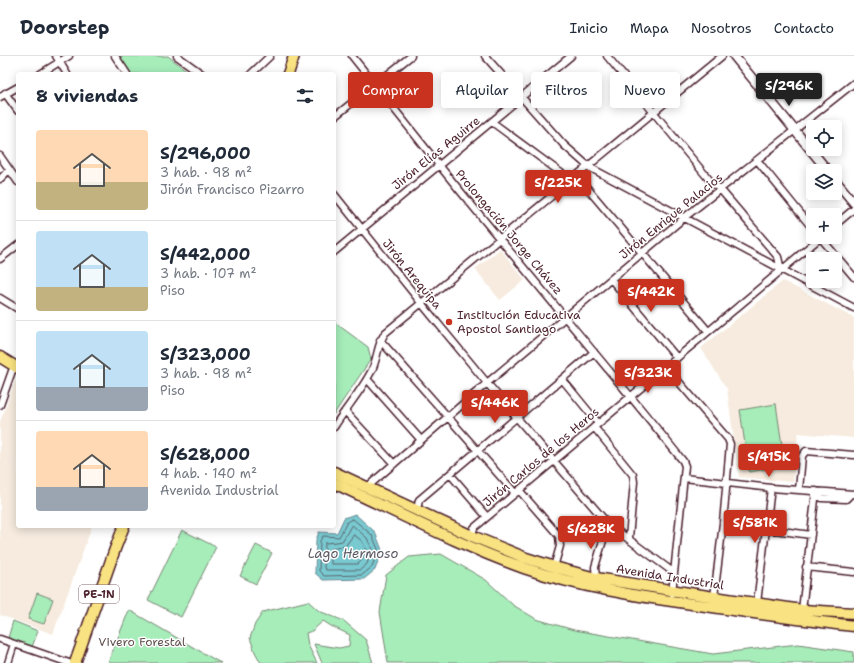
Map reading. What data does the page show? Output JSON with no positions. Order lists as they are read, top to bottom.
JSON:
{
  "streets": {
    "main road": ["Avenida Industrial", "PE-1N"],
    "street": [
      "Jirón Elías Aguirre",
      "Jirón Enrique Palacios",
      "Prolongación Jorge Chávez",
      "Jirón Arequipa",
      "Jirón Carlos de los Heros"
    ]
  },
  "crossings": [
    ["Jirón Elías Aguirre", "Prolongación Jorge Chávez"],
    ["Jirón Elías Aguirre", "Jirón Arequipa"],
    ["Jirón Enrique Palacios", "Prolongación Jorge Chávez"],
    ["Jirón Enrique Palacios", "Jirón Arequipa"],
    ["Jirón Enrique Palacios", "Avenida Industrial"],
    ["Prolongación Jorge Chávez", "Jirón Arequipa"],
    ["Prolongación Jorge Chávez", "Jirón Carlos de los Heros"],
    ["Prolongación Jorge Chávez", "Avenida Industrial"],
    ["Jirón Arequipa", "Jirón Carlos de los Heros"],
    ["Jirón Carlos de los Heros", "Avenida Industrial"]
  ],
  "water": ["Lago Hermoso"],
  "parks": ["Vivero Forestal"],
  "places": ["Institución Educativa Apostol Santiago"],
  "page": {
    "header": "Doorstep",
    "nav": [
      "Inicio",
      "Mapa",
      "Nosotros",
      "Contacto"
    ],
    "chip": [
      "Comprar",
      "Alquilar",
      "Filtros",
      "Nuevo"
    ],
    "heading": "8 viviendas",
    "price": [
      "S/296K",
      "S/225K",
      "S/442K",
      "S/323K",
      "S/446K",
      "S/415K",
      "S/581K",
      "S/628K"
    ],
    "map_buttons": ["+", "−"],
    "list": [
      {
        "name": "S/296,000",
        "note": "3 hab. · 98 m² · Jirón Francisco Pizarro"
      },
      {
        "name": "S/442,000",
        "note": "3 hab. · 107 m² · Piso"
      },
      {
        "name": "S/323,000",
        "note": "3 hab. · 98 m² · Piso"
      },
      {
        "name": "S/628,000",
        "note": "4 hab. · 140 m² · Avenida Industrial"
      }
    ]
  }
}
